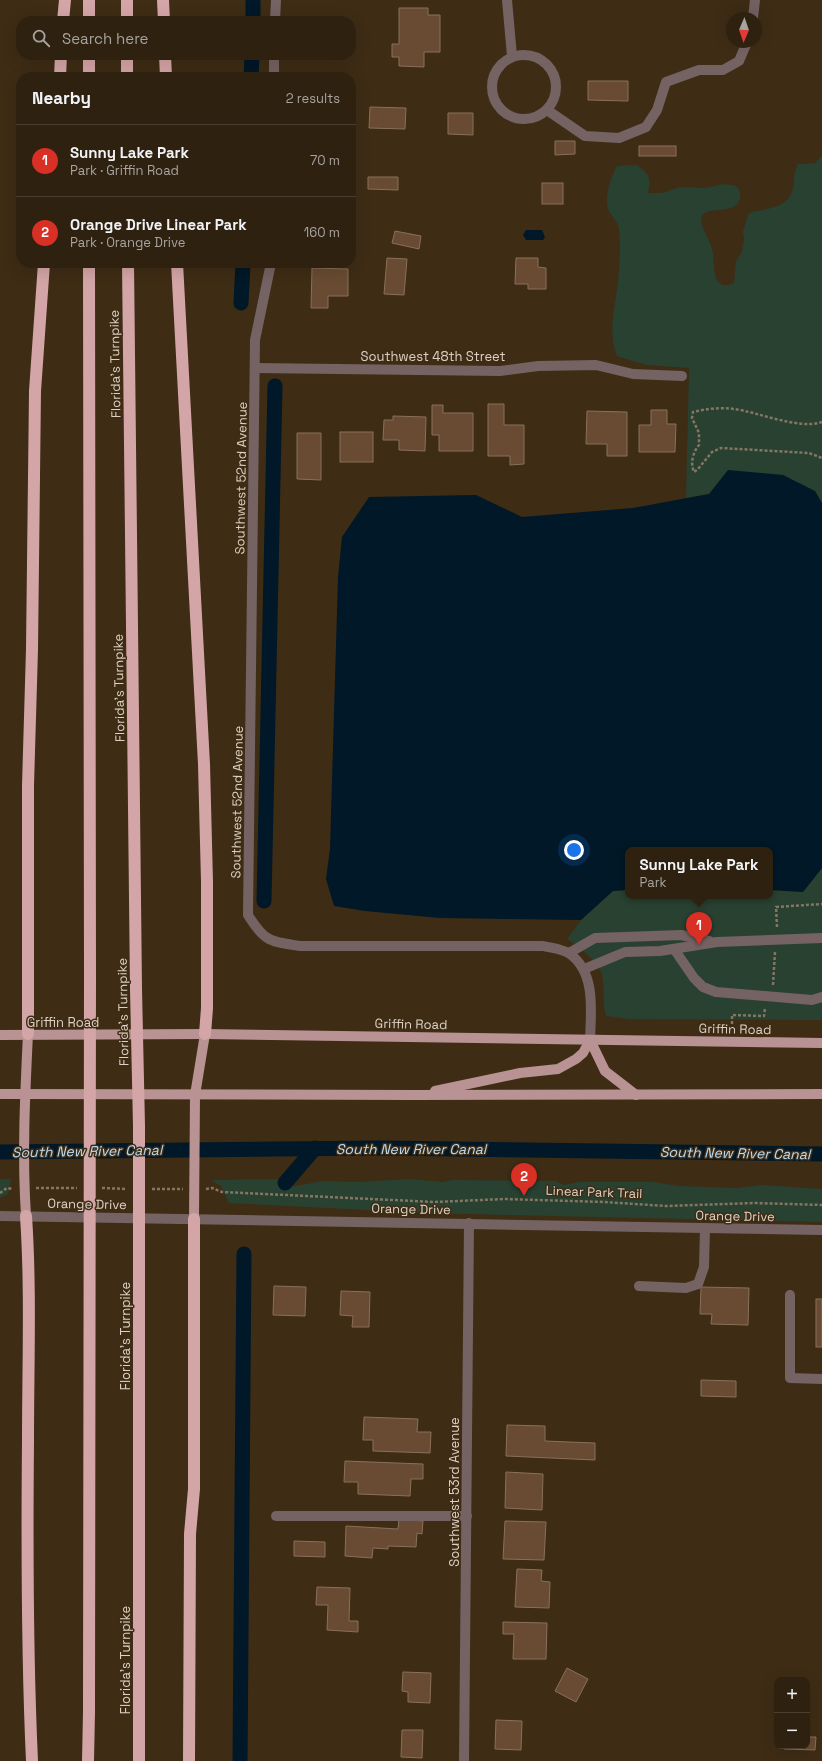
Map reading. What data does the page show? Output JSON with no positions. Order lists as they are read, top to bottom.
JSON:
{
  "streets": {
    "highway": ["Florida's Turnpike"],
    "main road": ["Griffin Road"],
    "street": [
      "Southwest 48th Street",
      "Southwest 52nd Avenue",
      "Orange Drive",
      "Southwest 53rd Avenue"
    ],
    "path": ["Linear Park Trail"]
  },
  "crossings": [
    ["Southwest 48th Street", "Southwest 52nd Avenue"],
    ["Orange Drive", "Southwest 53rd Avenue"]
  ],
  "water": ["South New River Canal"],
  "north": "bottom",
  "page": {
    "search": "Search here",
    "heading": ["Nearby", "2 results"],
    "list": [
      {
        "mark": "1",
        "name": "Sunny Lake Park",
        "note": "Park · Griffin Road",
        "value": "70 m"
      },
      {
        "mark": "2",
        "name": "Orange Drive Linear Park",
        "note": "Park · Orange Drive",
        "value": "160 m"
      }
    ],
    "popup": ["Sunny Lake Park", "Park"],
    "pins": ["1", "2"],
    "map_buttons": ["+", "−"]
  }
}
